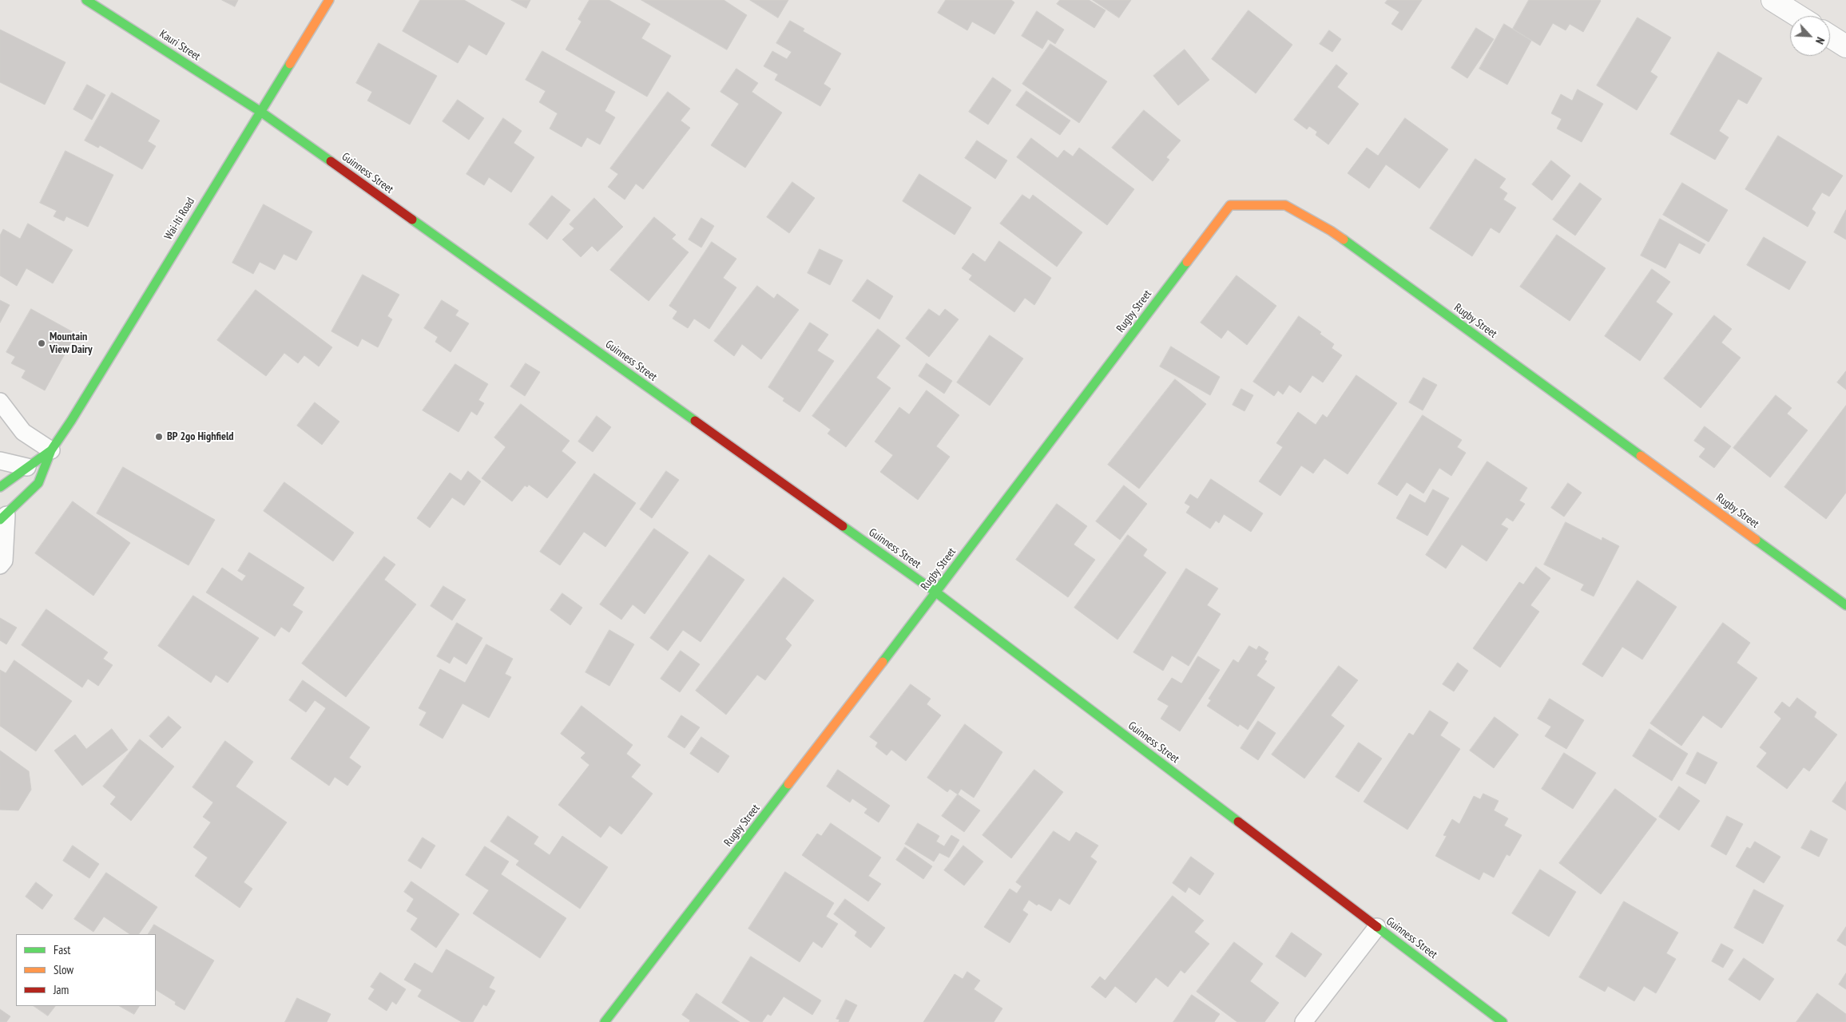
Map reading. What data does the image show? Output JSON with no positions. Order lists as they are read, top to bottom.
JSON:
{
  "streets": {
    "street": [
      "Kauri Street",
      "Guinness Street",
      "Wai-Iti Road",
      "Rugby Street"
    ]
  },
  "crossings": [
    ["Kauri Street", "Guinness Street"],
    ["Kauri Street", "Wai-Iti Road"],
    ["Guinness Street", "Wai-Iti Road"],
    ["Guinness Street", "Rugby Street"]
  ],
  "places": ["Mountain View Dairy", "BP 2go Highfield"],
  "legend": ["Fast", "Slow", "Jam"],
  "north": "bottom right"
}
